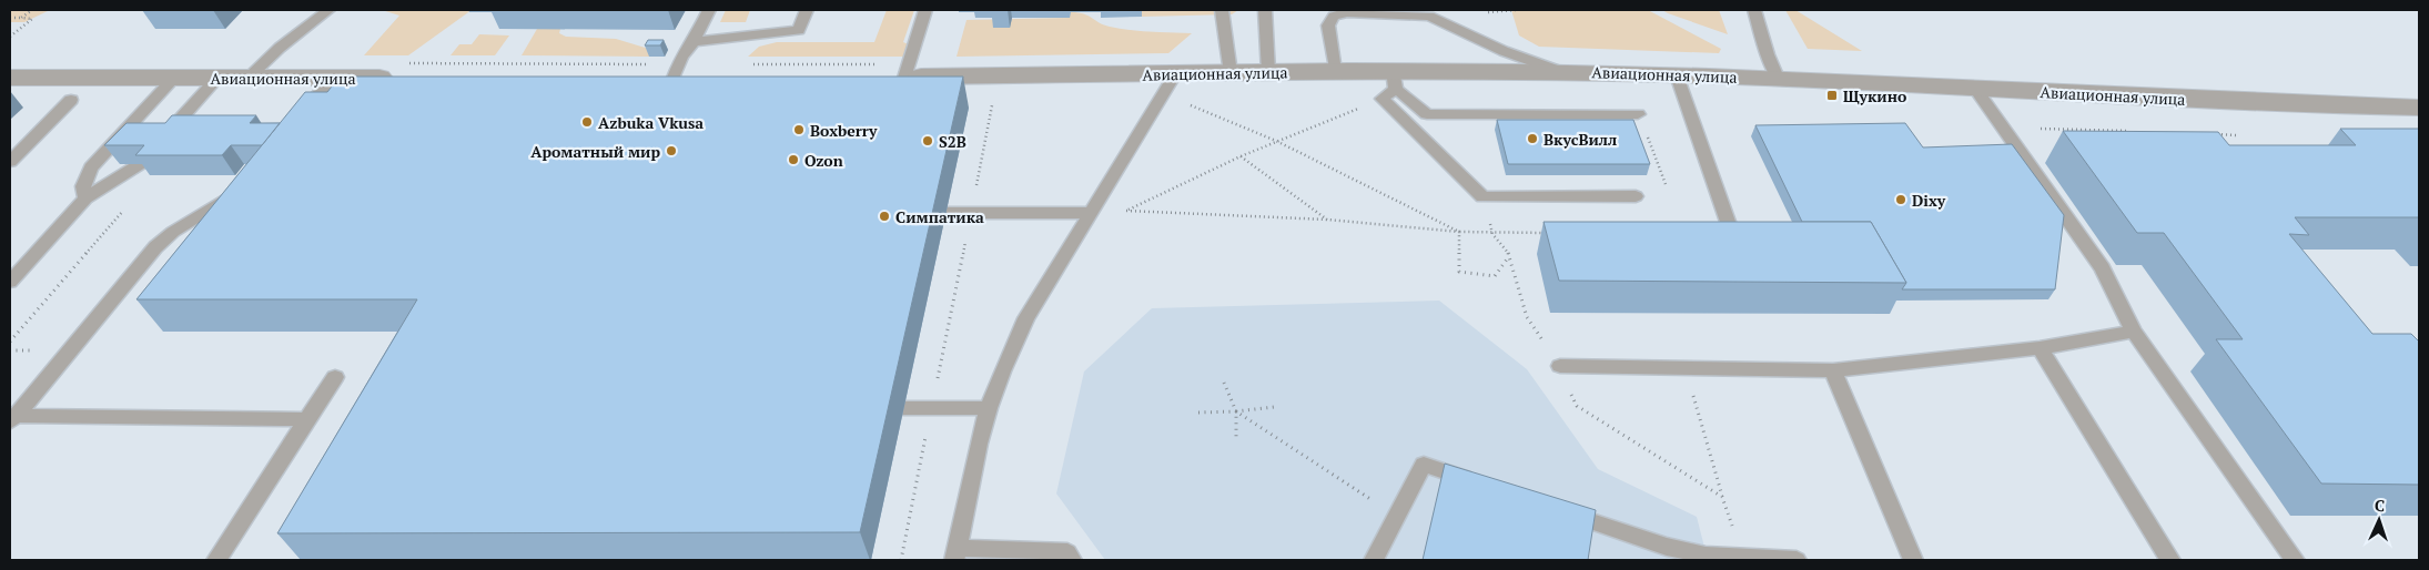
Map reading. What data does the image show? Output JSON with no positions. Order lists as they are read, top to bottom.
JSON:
{
  "streets": {
    "street": ["Авиационная улица"]
  },
  "places": {
    "transit": ["Щукино"],
    "other": [
      "Azbuka Vkusa",
      "Boxberry",
      "ВкусВилл",
      "S2B",
      "Ароматный мир",
      "Ozon",
      "Dixy",
      "Симпатика"
    ]
  },
  "north": "top"
}
